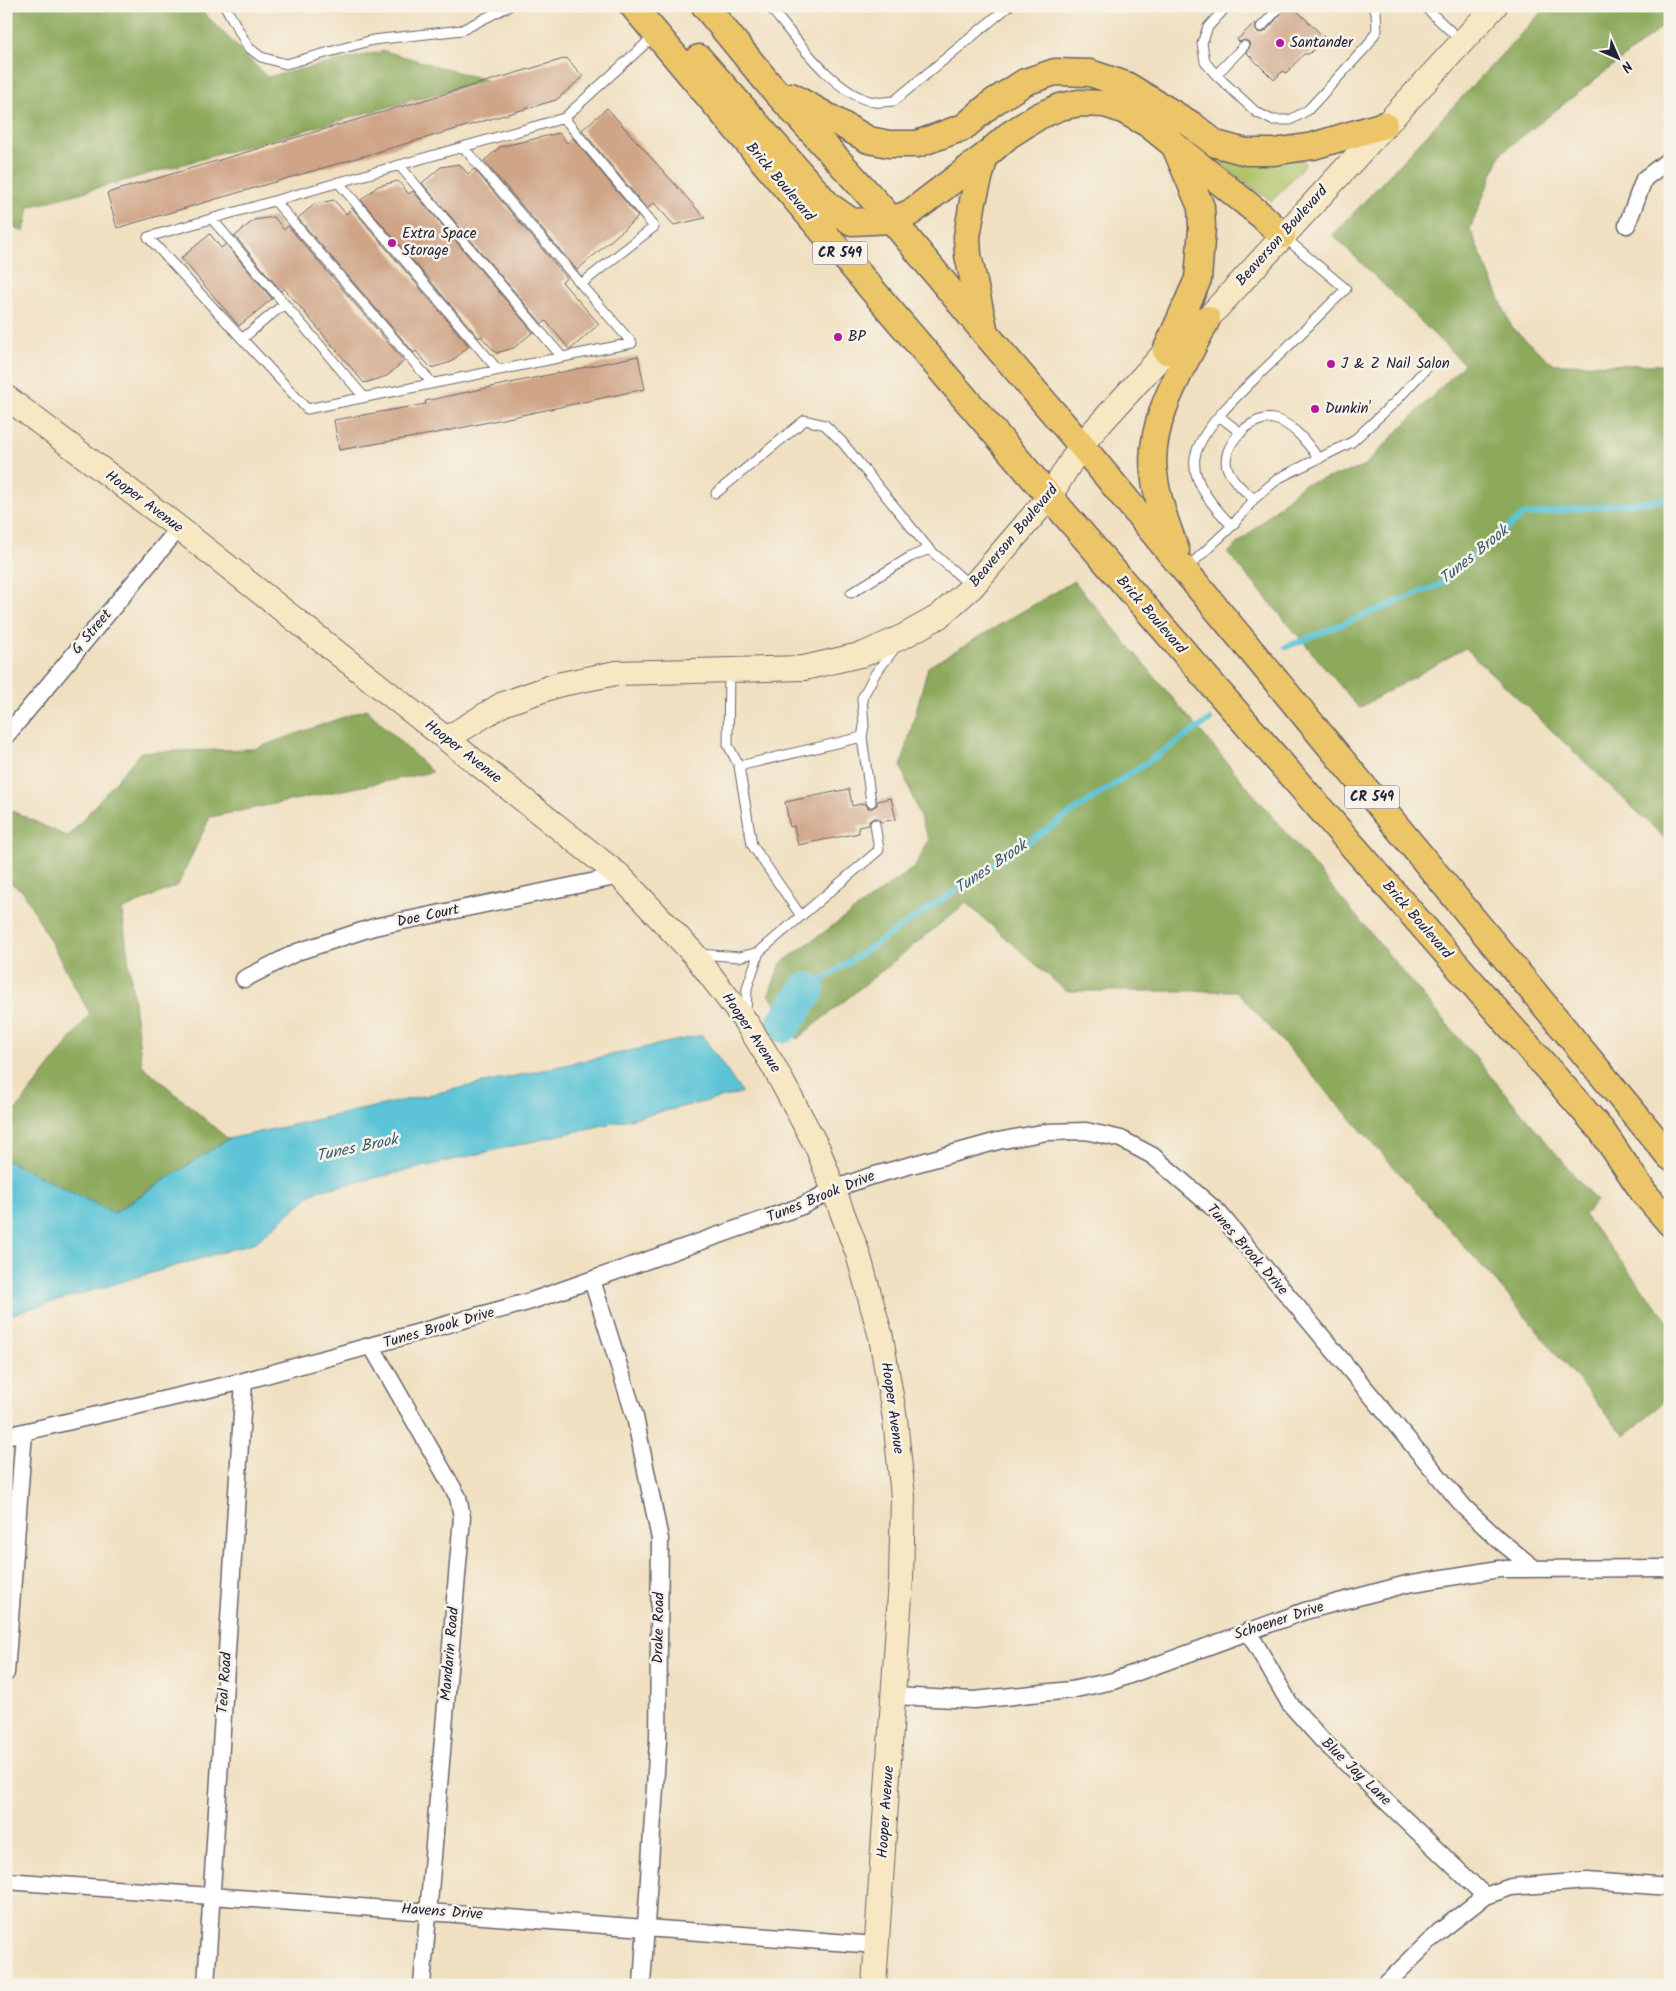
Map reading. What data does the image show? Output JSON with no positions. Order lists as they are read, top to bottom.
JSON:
{
  "streets": {
    "main road": [
      "Brick Boulevard",
      "Beaverson Boulevard",
      "CR 549",
      "Hooper Avenue"
    ],
    "street": [
      "G Street",
      "Doe Court",
      "Tunes Brook Drive",
      "Schoener Drive",
      "Drake Road",
      "Mandarin Road",
      "Teal Road",
      "Blue Jay Lane",
      "Havens Drive"
    ]
  },
  "crossings": [
    ["Brick Boulevard", "Beaverson Boulevard"],
    ["Beaverson Boulevard", "CR 549"],
    ["Beaverson Boulevard", "Hooper Avenue"],
    ["Hooper Avenue", "G Street"],
    ["Hooper Avenue", "Doe Court"],
    ["Hooper Avenue", "Tunes Brook Drive"],
    ["Hooper Avenue", "Schoener Drive"],
    ["Hooper Avenue", "Havens Drive"],
    ["Tunes Brook Drive", "Schoener Drive"],
    ["Tunes Brook Drive", "Drake Road"],
    ["Tunes Brook Drive", "Mandarin Road"],
    ["Tunes Brook Drive", "Teal Road"],
    ["Schoener Drive", "Blue Jay Lane"],
    ["Drake Road", "Havens Drive"],
    ["Mandarin Road", "Havens Drive"],
    ["Teal Road", "Havens Drive"]
  ],
  "water": ["Tunes Brook"],
  "places": [
    "Santander",
    "Extra Space Storage",
    "BP",
    "J & Z Nail Salon",
    "Dunkin'"
  ],
  "north": "bottom right"
}
